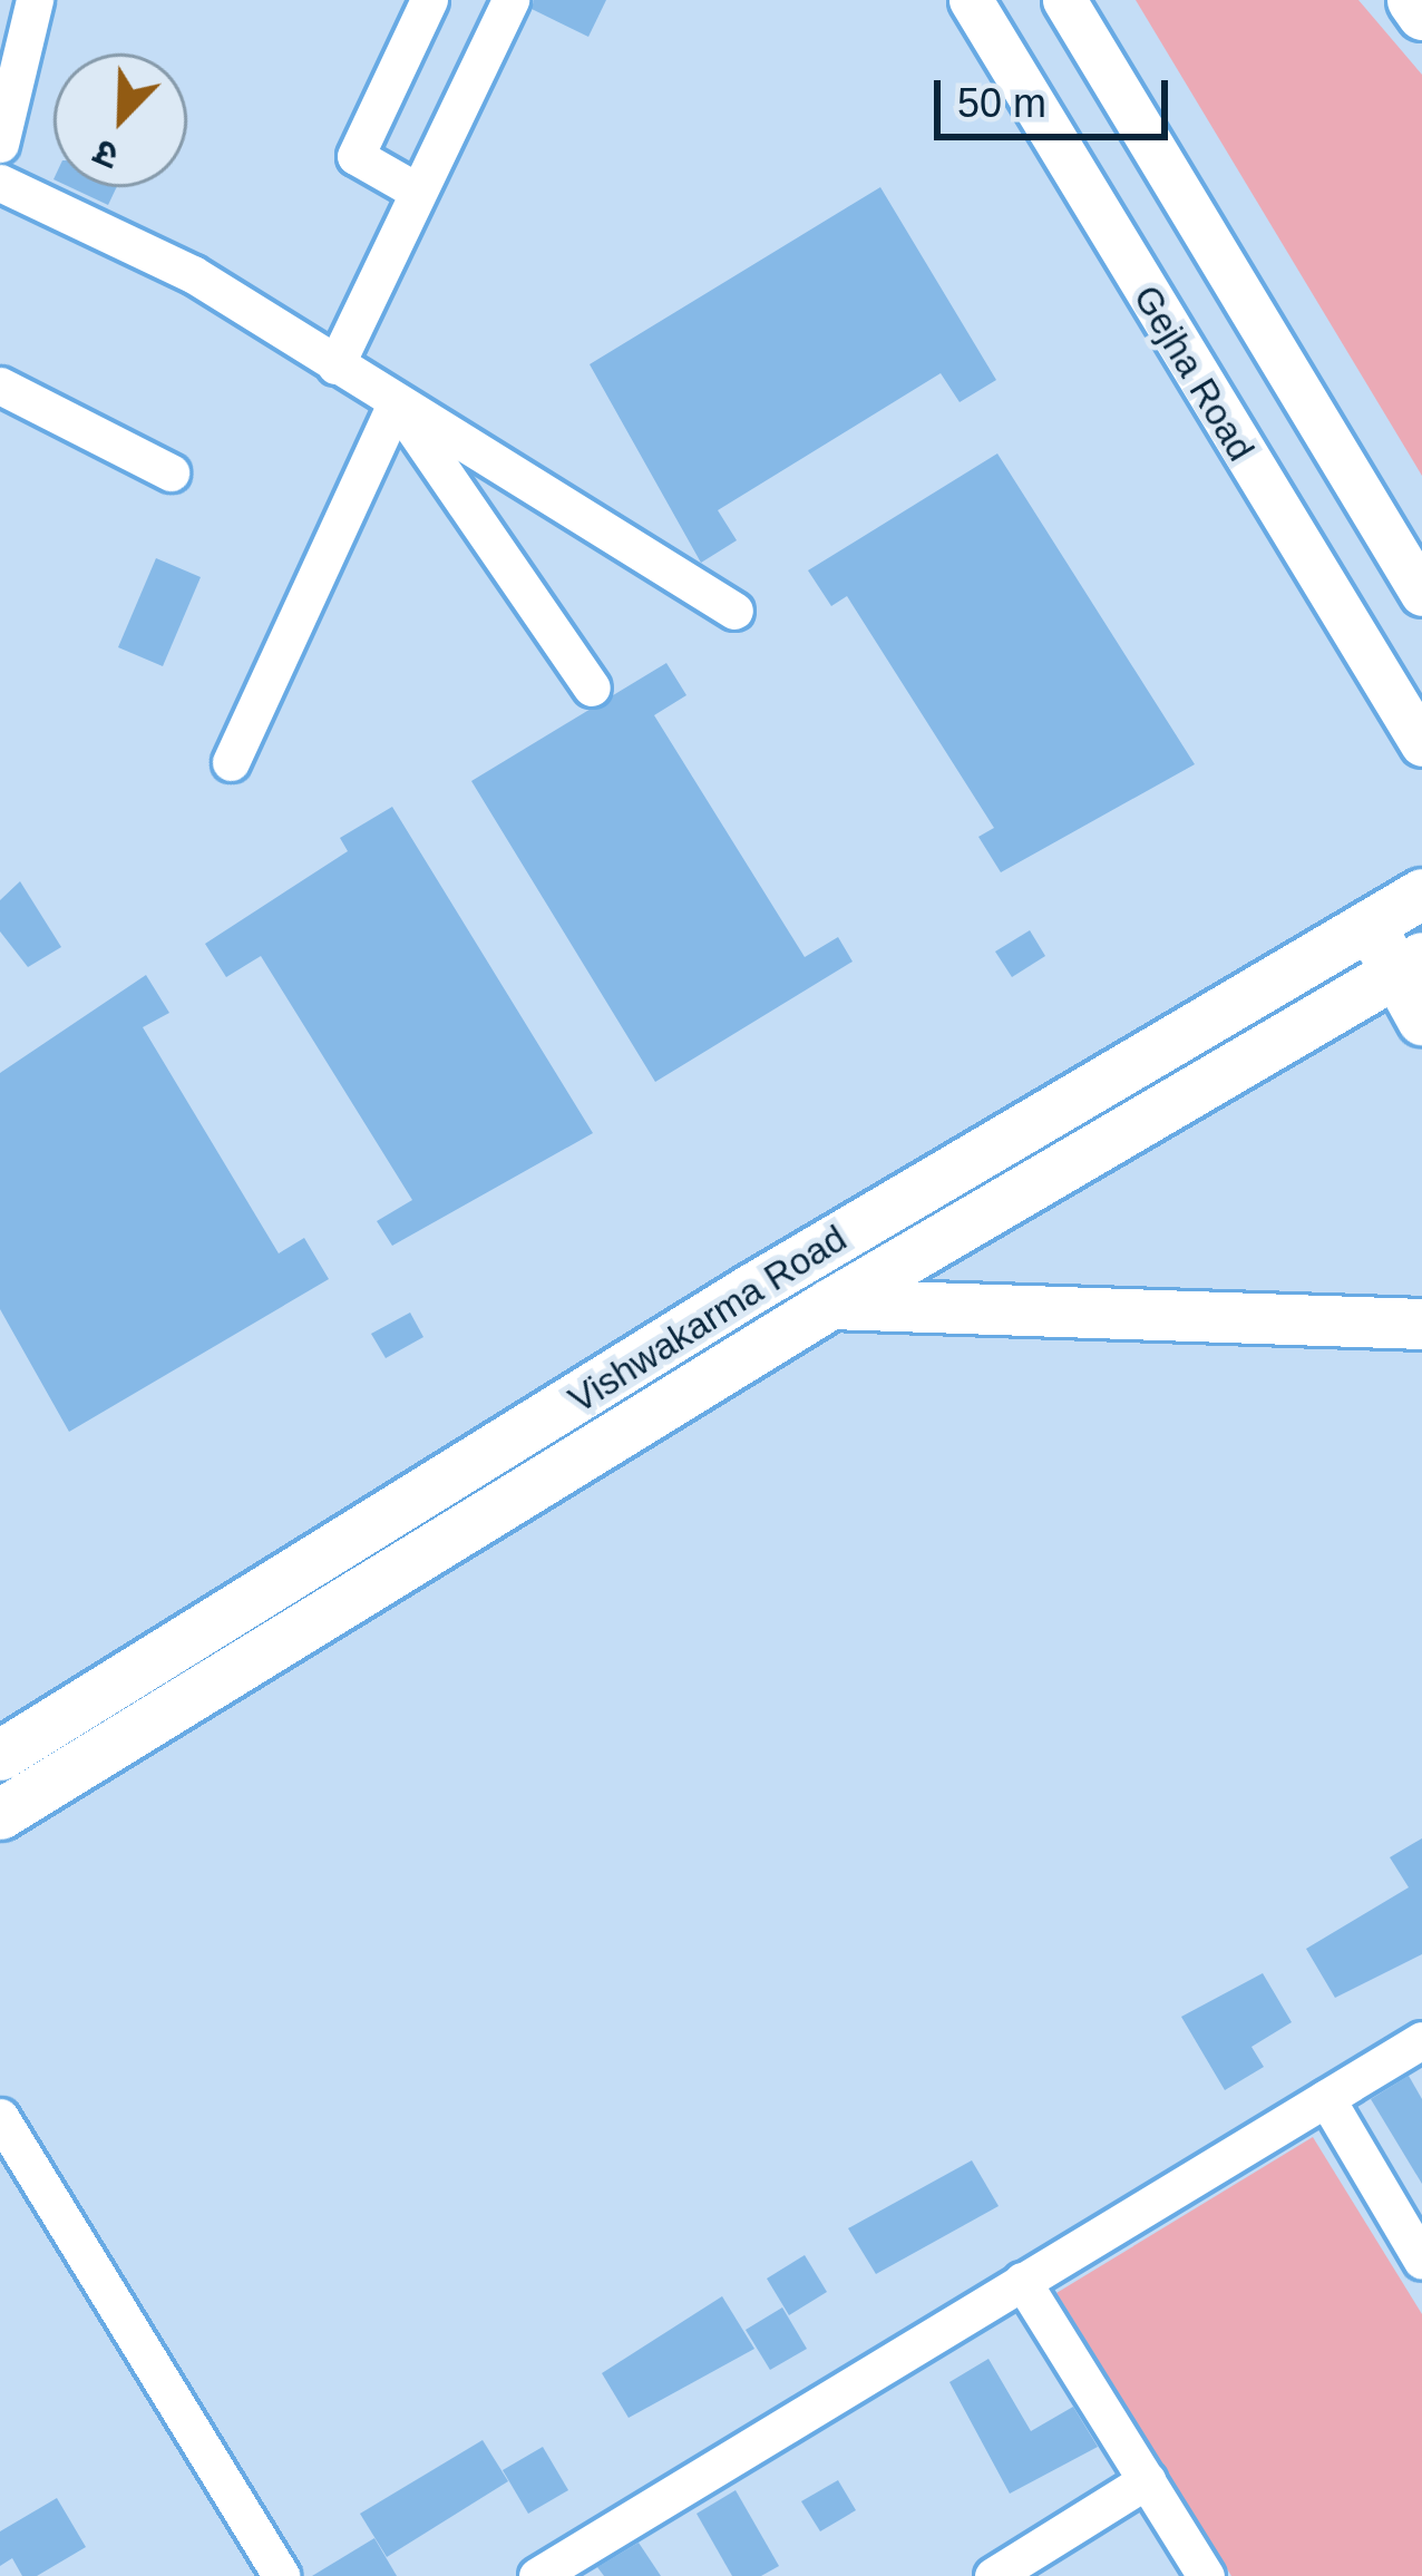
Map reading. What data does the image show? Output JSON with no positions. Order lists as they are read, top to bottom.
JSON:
{
  "streets": {
    "main road": ["Vishwakarma Road"],
    "street": ["Gejha Road"]
  },
  "scale_bar": "50 m",
  "north": "bottom left"
}
